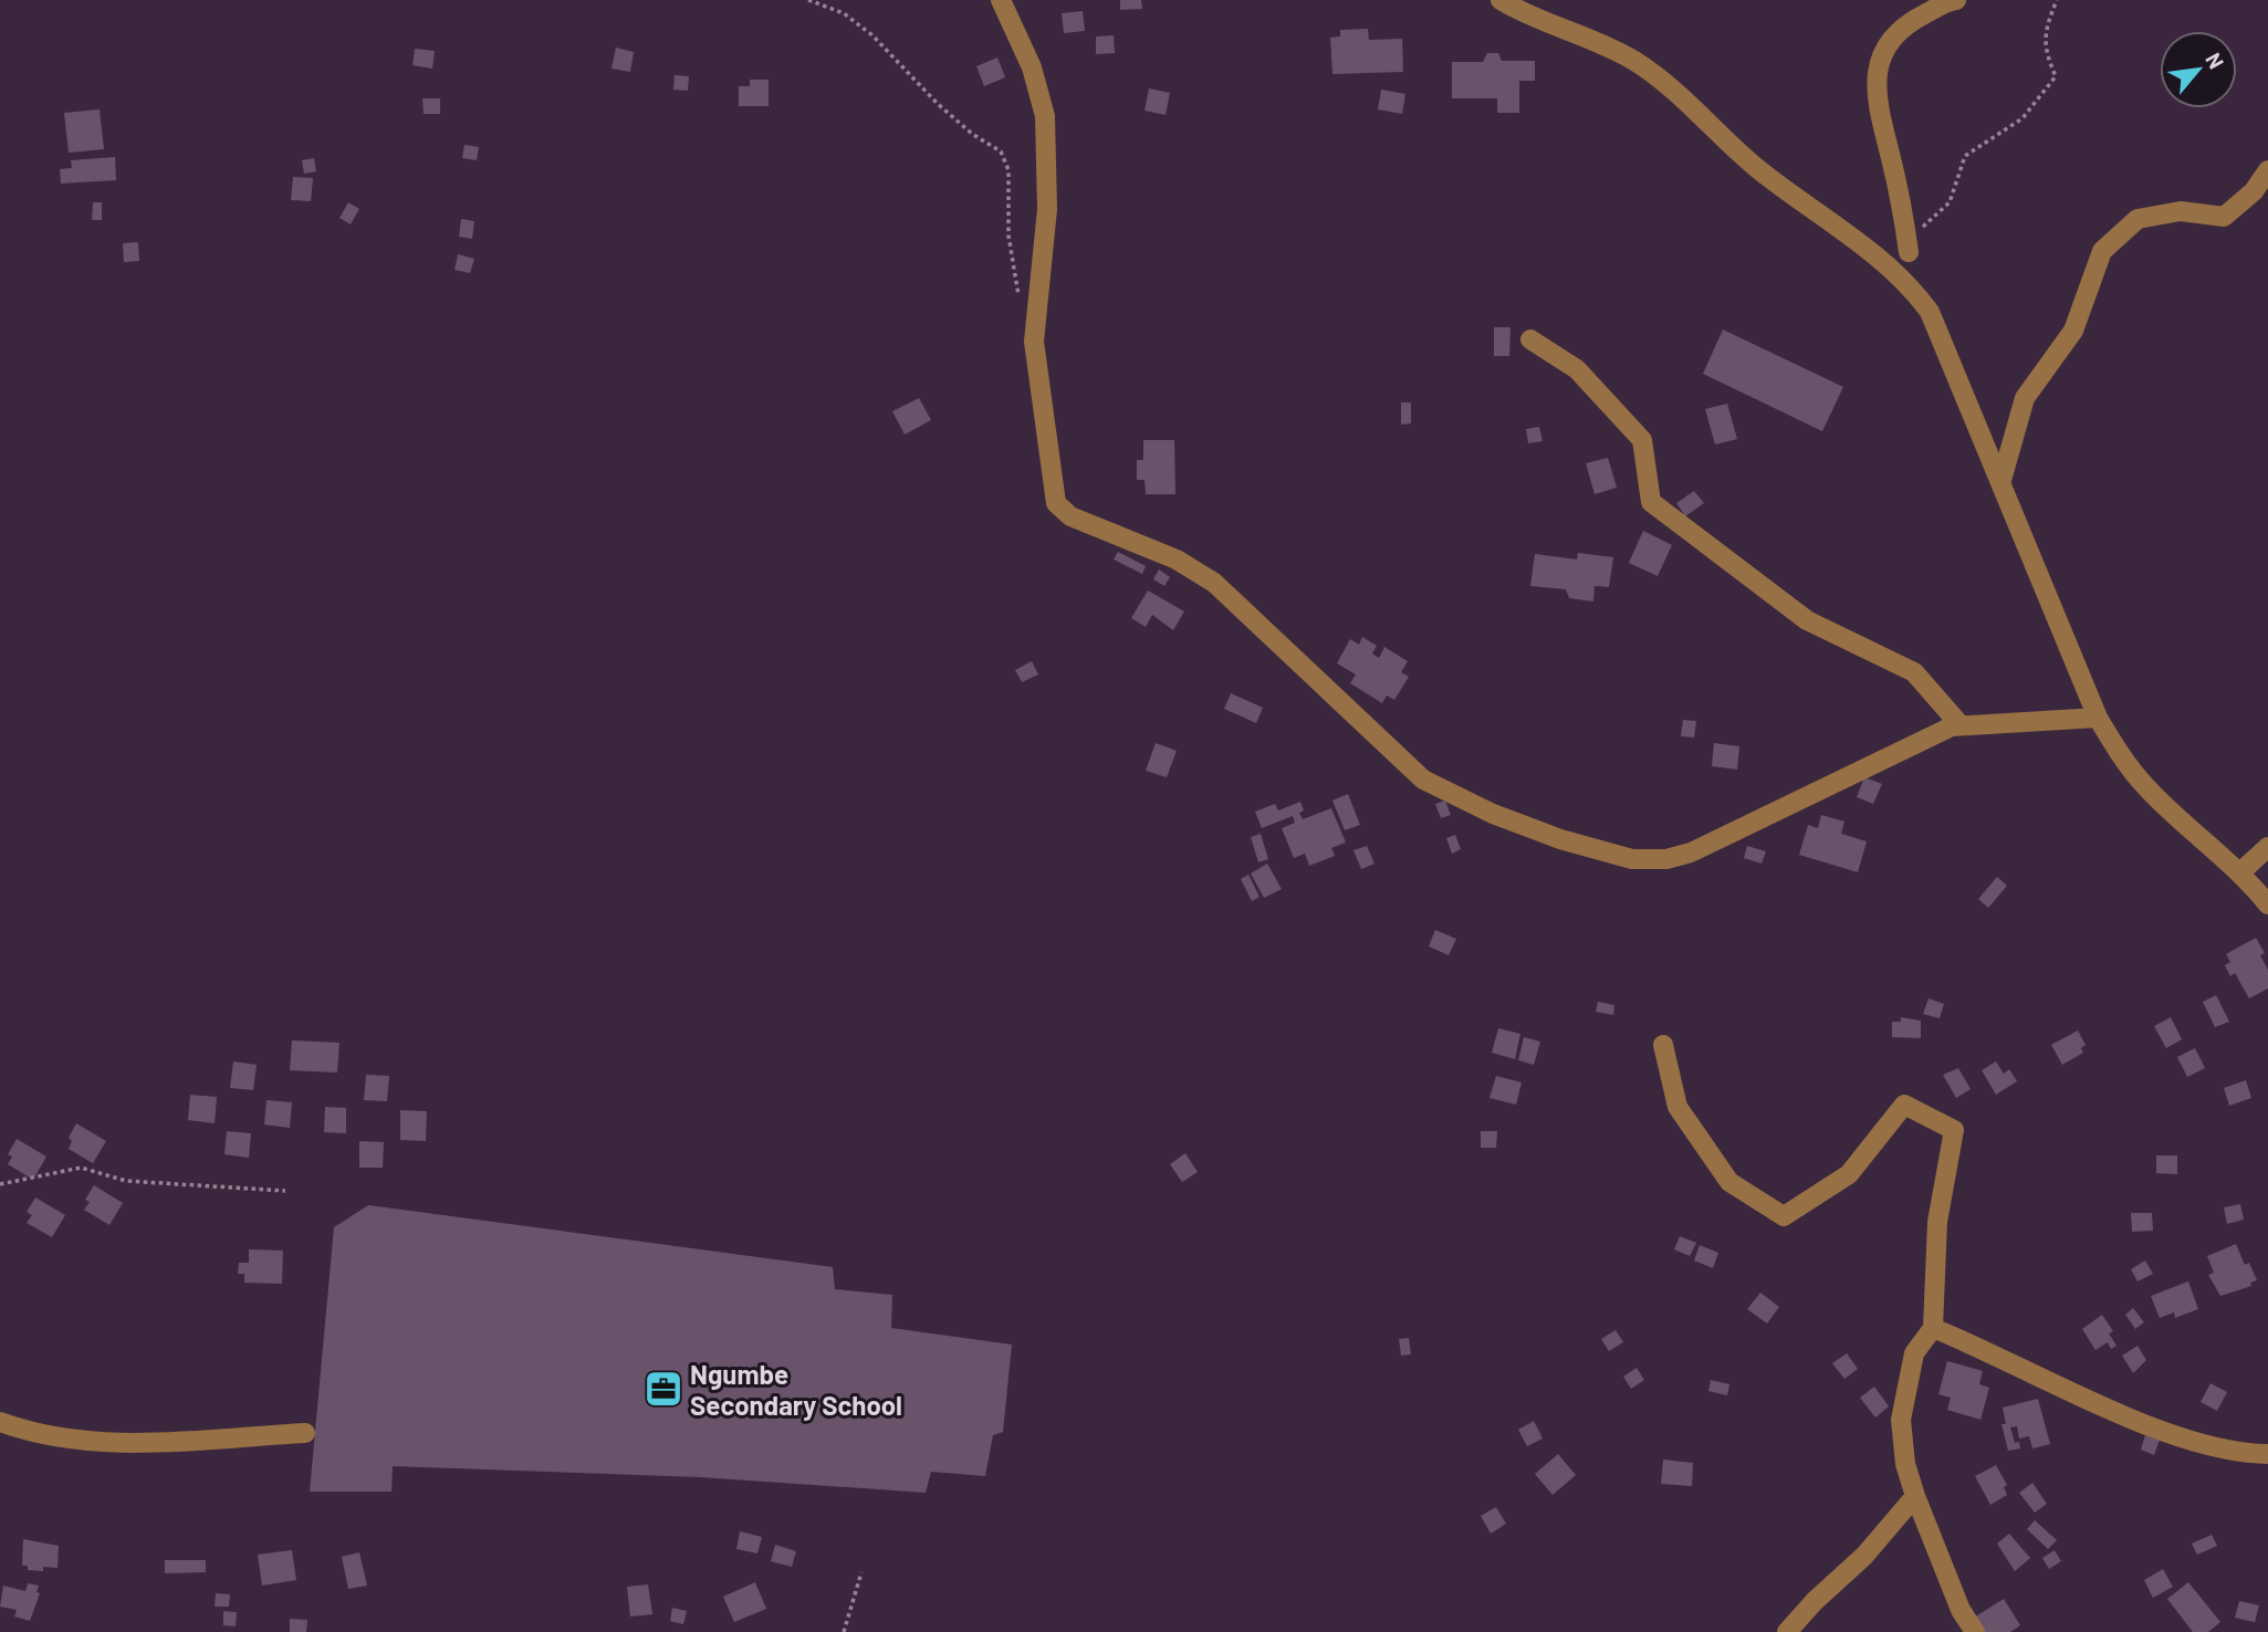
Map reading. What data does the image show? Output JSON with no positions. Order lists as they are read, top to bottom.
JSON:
{
  "places": {
    "office": ["Ngumbe Secondary School"]
  },
  "north": "top right"
}
